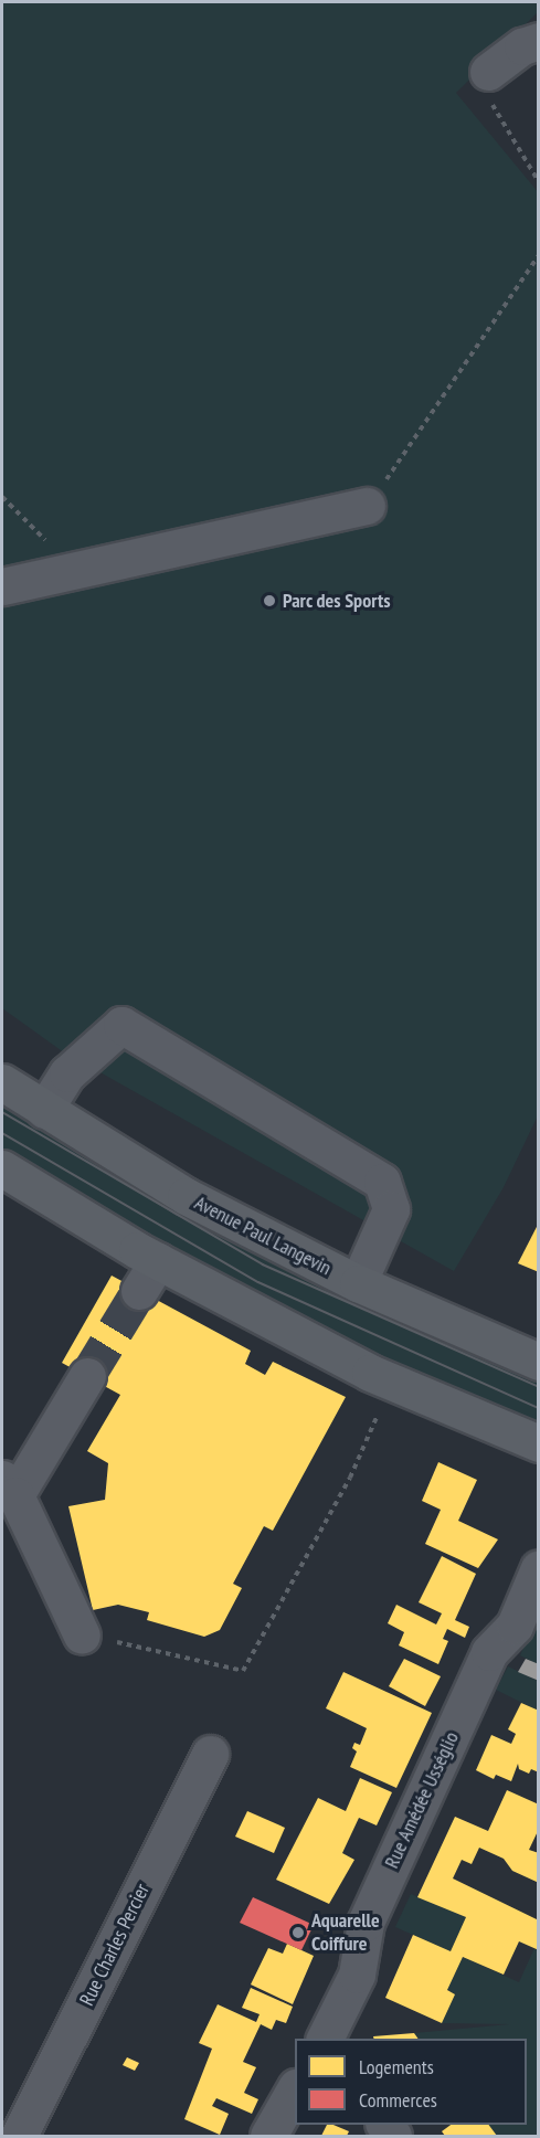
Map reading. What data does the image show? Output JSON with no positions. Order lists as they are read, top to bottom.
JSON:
{
  "streets": {
    "main road": ["Avenue Paul Langevin"],
    "street": ["Rue Amédée Usséglio", "Rue Charles Percier"]
  },
  "places": ["Parc des Sports", "Aquarelle Coiffure"],
  "legend": ["Logements", "Commerces"]
}
